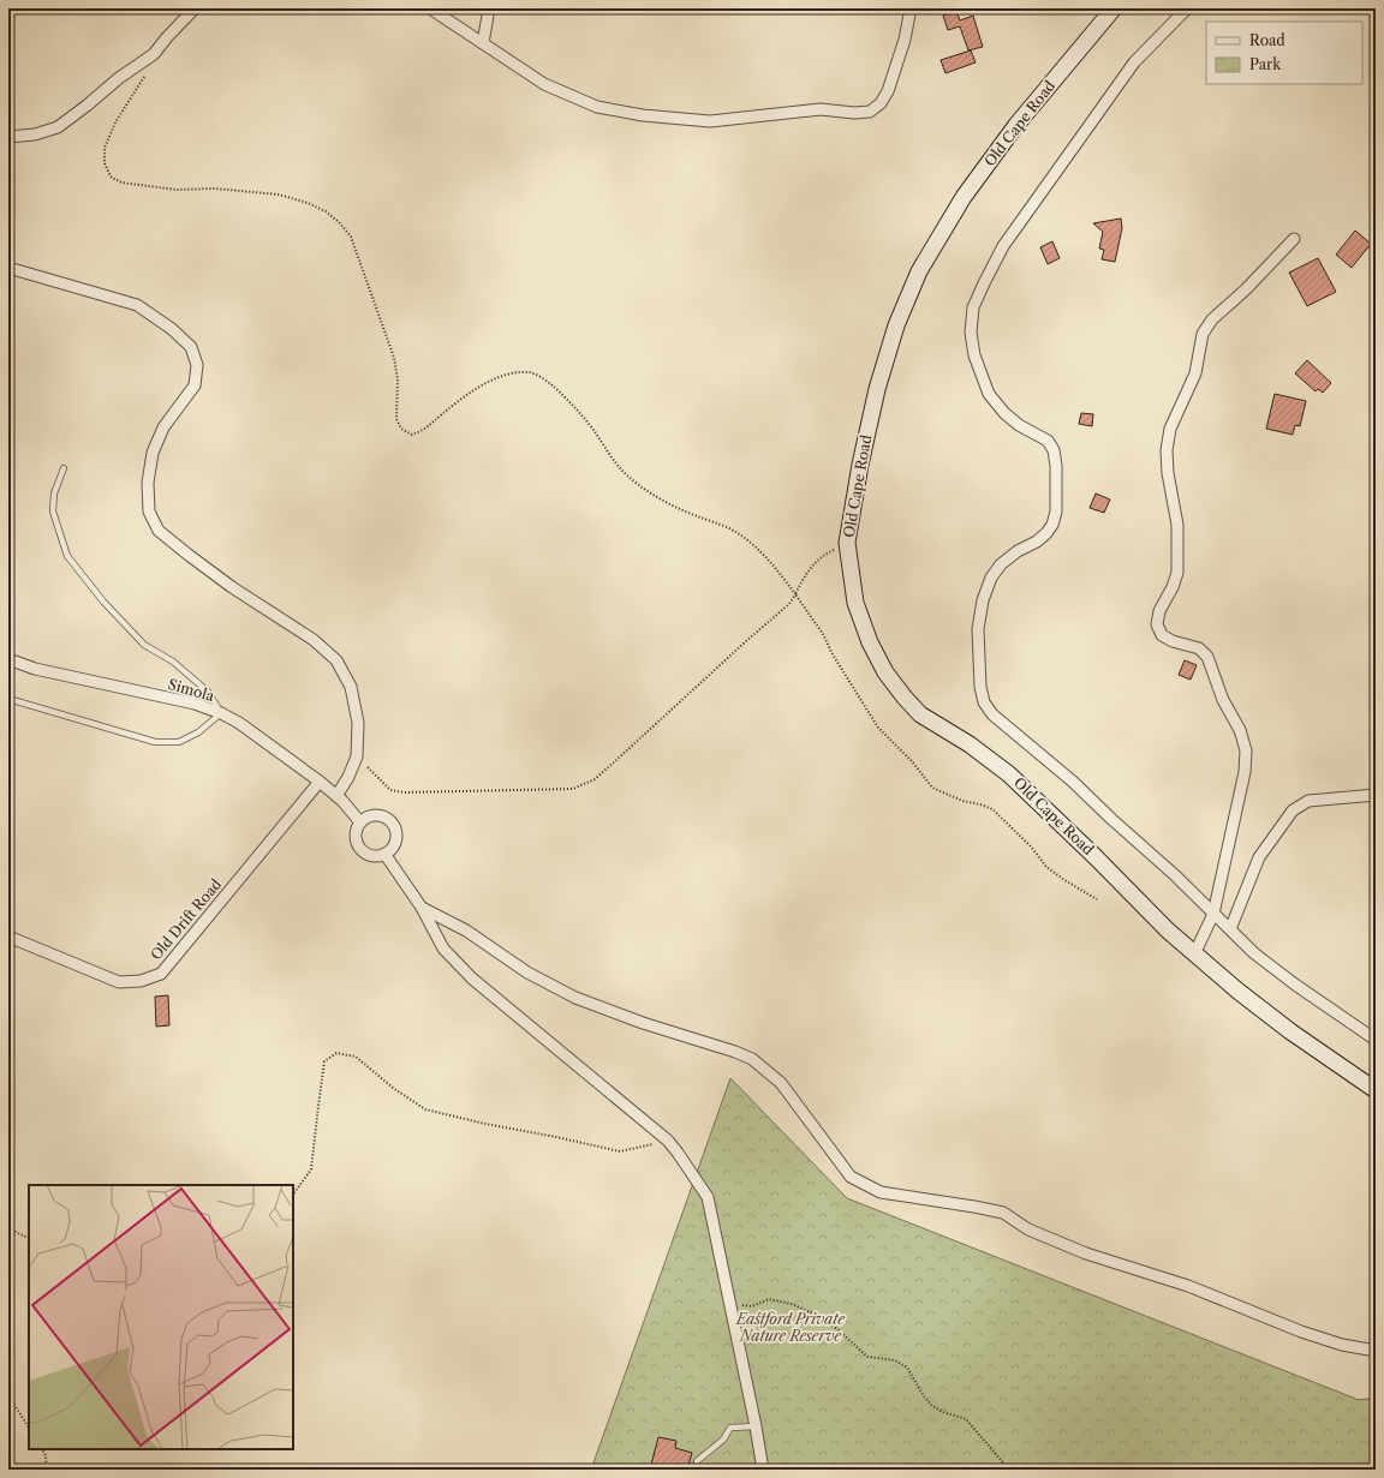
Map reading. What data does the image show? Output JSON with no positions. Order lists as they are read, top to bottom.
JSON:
{
  "streets": {
    "street": ["Old Cape Road", "Simola", "Old Drift Road"]
  },
  "crossings": [
    ["Simola", "Old Drift Road"]
  ],
  "parks": ["Eastford Private Nature Reserve"],
  "legend": ["Road", "Park"]
}
